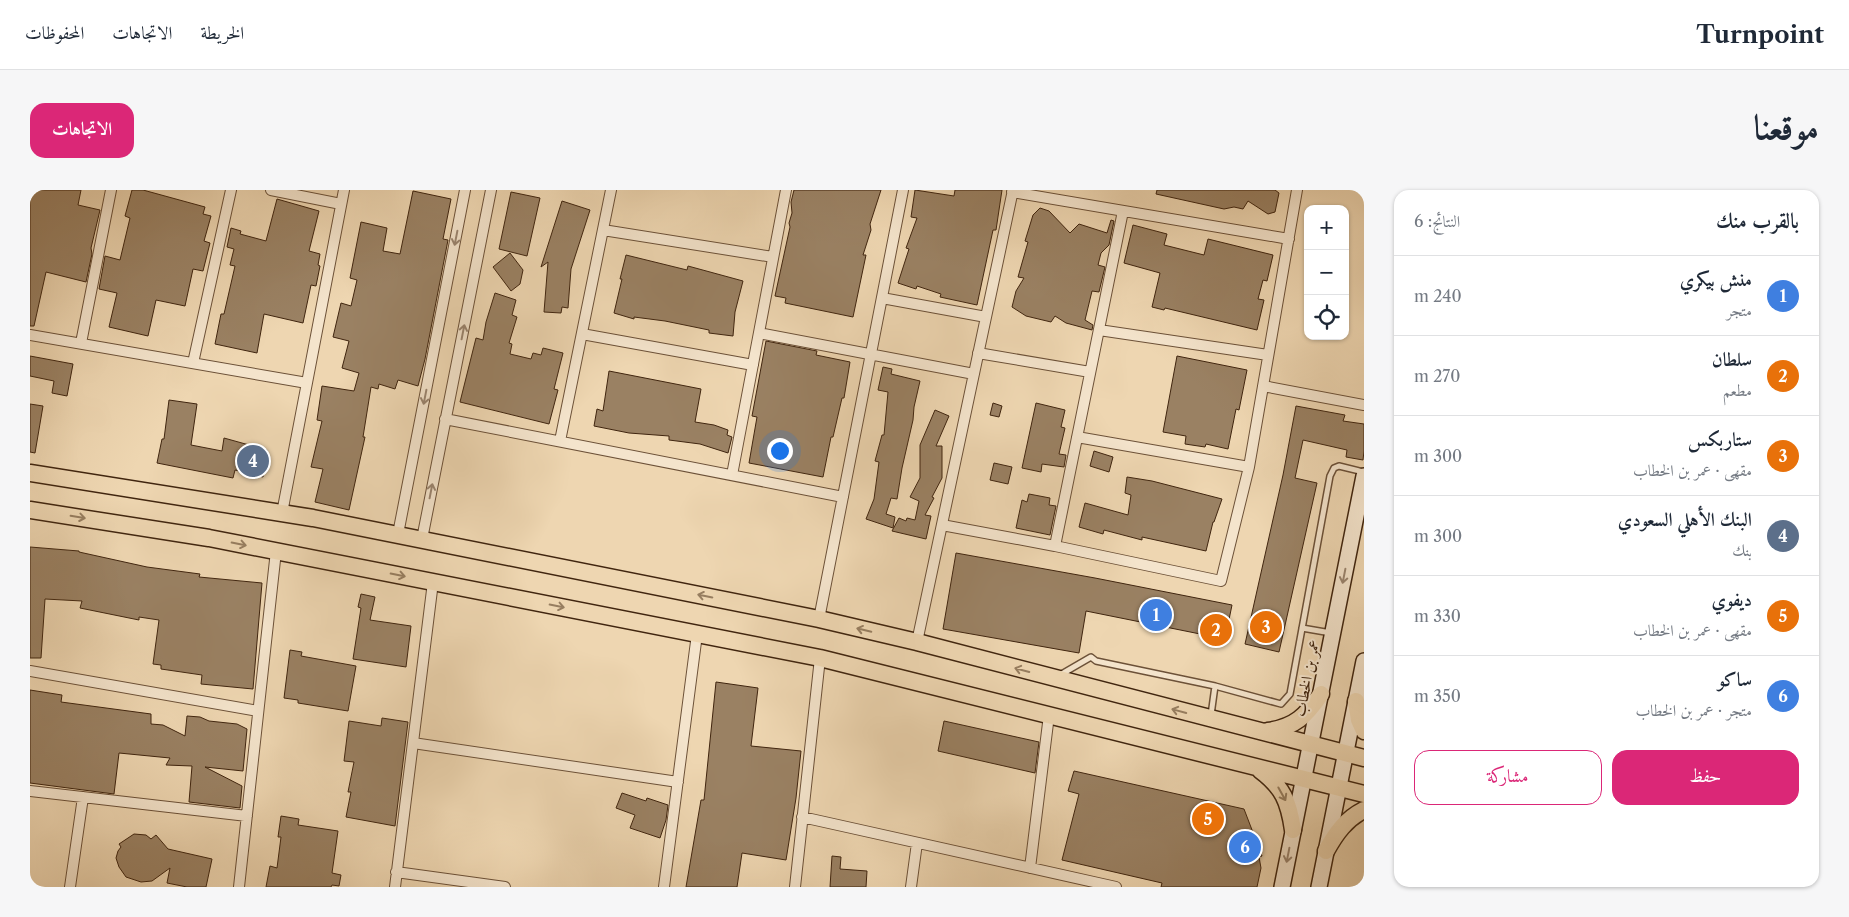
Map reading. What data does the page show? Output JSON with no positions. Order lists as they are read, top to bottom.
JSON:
{
  "streets": {
    "street": ["عمر بن الخطاب"]
  },
  "one_way": ["عمر بن الخطاب"],
  "page": {
    "header": "Turnpoint",
    "nav": ["الخريطة", "الاتجاهات", "المحفوظات"],
    "title": "موقعنا",
    "buttons": [
      "الاتجاهات",
      ["حفظ", "مشاركة"]
    ],
    "heading": ["بالقرب منك", "النتائج: 6"],
    "map_buttons": ["+", "−"],
    "list": [
      {
        "mark": "1",
        "name": "منش بيكري",
        "note": "متجر",
        "value": "240 m"
      },
      {
        "mark": "2",
        "name": "سلطان",
        "note": "مطعم",
        "value": "270 m"
      },
      {
        "mark": "3",
        "name": "ستاربكس",
        "note": "مقهى · عمر بن الخطاب",
        "value": "300 m"
      },
      {
        "mark": "4",
        "name": "البنك الأهلي السعودي",
        "note": "بنك",
        "value": "300 m"
      },
      {
        "mark": "5",
        "name": "ديفوي",
        "note": "مقهى · عمر بن الخطاب",
        "value": "330 m"
      },
      {
        "mark": "6",
        "name": "ساكو",
        "note": "متجر · عمر بن الخطاب",
        "value": "350 m"
      }
    ],
    "pins": [
      "4",
      "1",
      "3",
      "2",
      "5",
      "6"
    ]
  }
}
